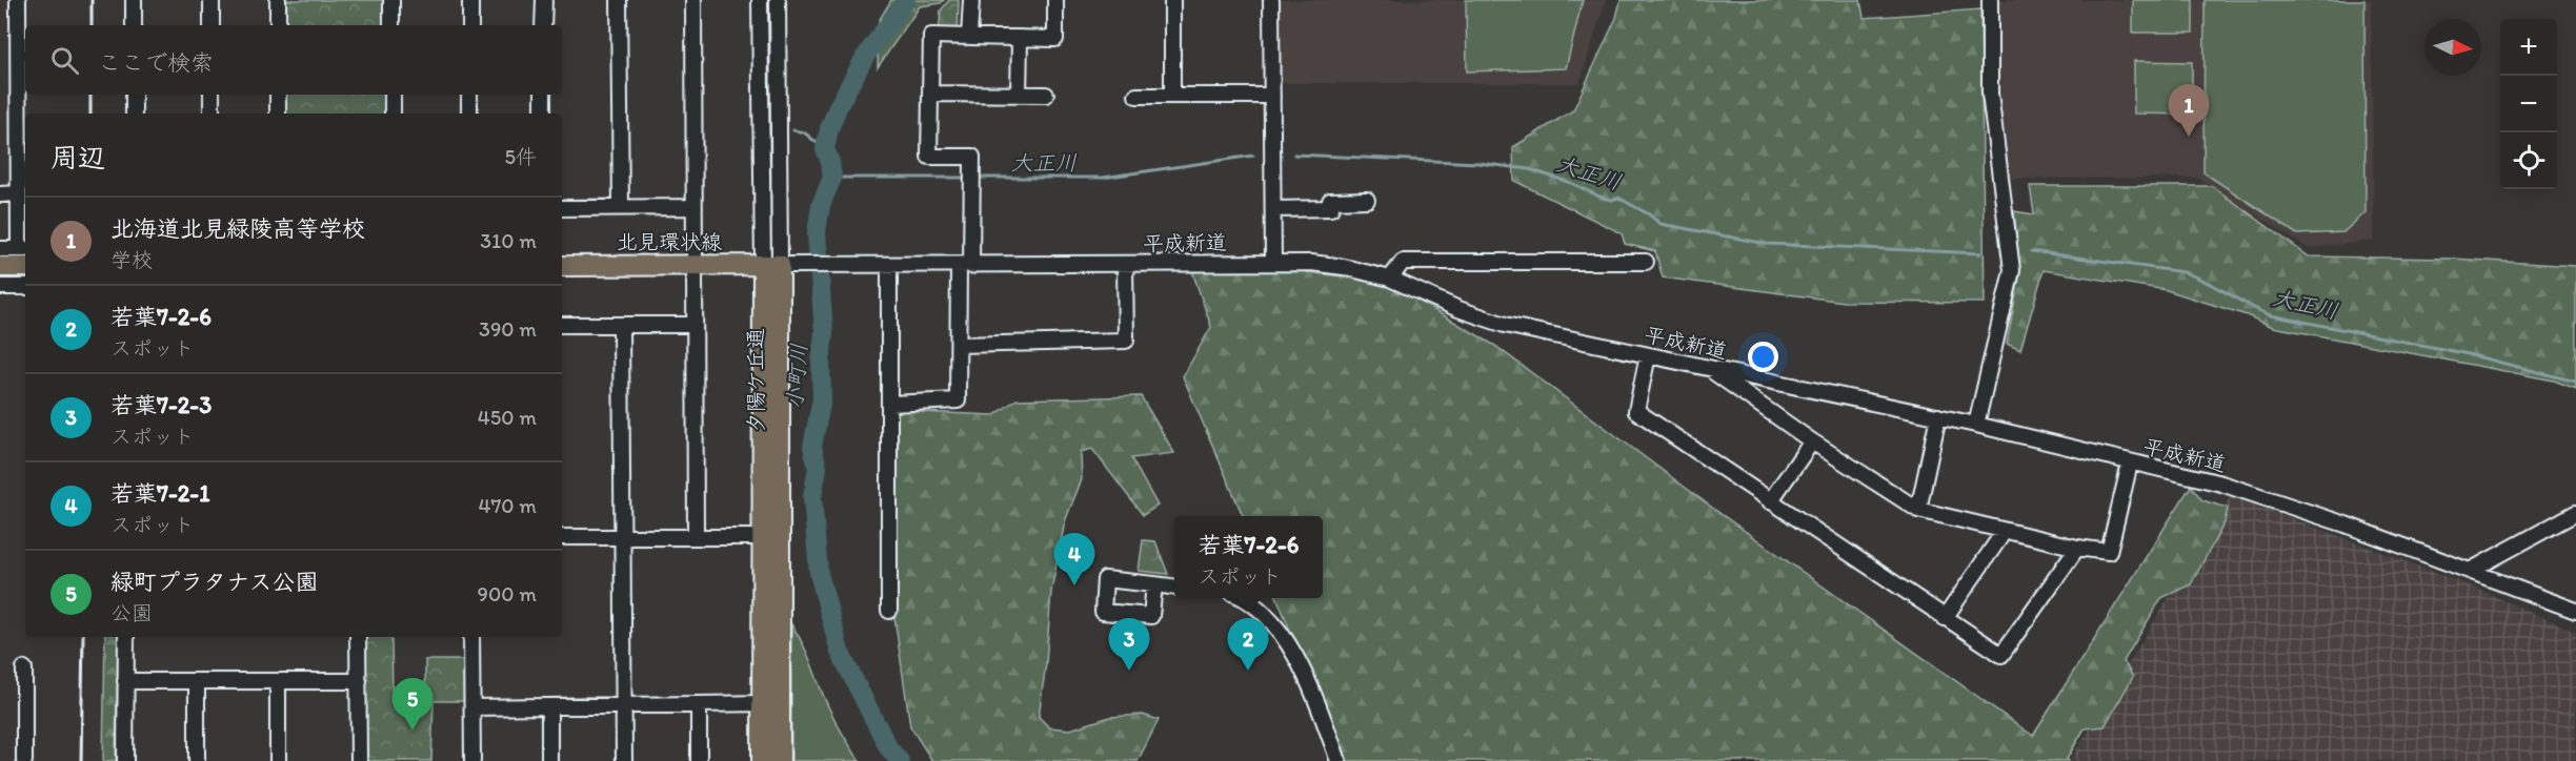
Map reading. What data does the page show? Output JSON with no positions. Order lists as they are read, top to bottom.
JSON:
{
  "streets": {
    "main road": ["北見環状線", "夕陽ケ丘通"],
    "street": ["平成新道"]
  },
  "crossings": [
    ["北見環状線", "平成新道"],
    ["北見環状線", "夕陽ケ丘通"],
    ["平成新道", "夕陽ケ丘通"]
  ],
  "water": ["大正川", "小町川"],
  "north": "right",
  "page": {
    "map_buttons": ["+", "−"],
    "search": "ここで検索",
    "pins": [
      "1",
      "4",
      "2",
      "3",
      "5"
    ],
    "heading": ["周辺", "5件"],
    "list": [
      {
        "mark": "1",
        "name": "北海道北見緑陵高等学校",
        "note": "学校",
        "value": "310 m"
      },
      {
        "mark": "2",
        "name": "若葉7-2-6",
        "note": "スポット",
        "value": "390 m"
      },
      {
        "mark": "3",
        "name": "若葉7-2-3",
        "note": "スポット",
        "value": "450 m"
      },
      {
        "mark": "4",
        "name": "若葉7-2-1",
        "note": "スポット",
        "value": "470 m"
      },
      {
        "mark": "5",
        "name": "緑町プラタナス公園",
        "note": "公園",
        "value": "900 m"
      }
    ],
    "popup": ["若葉7-2-6", "スポット"]
  }
}
